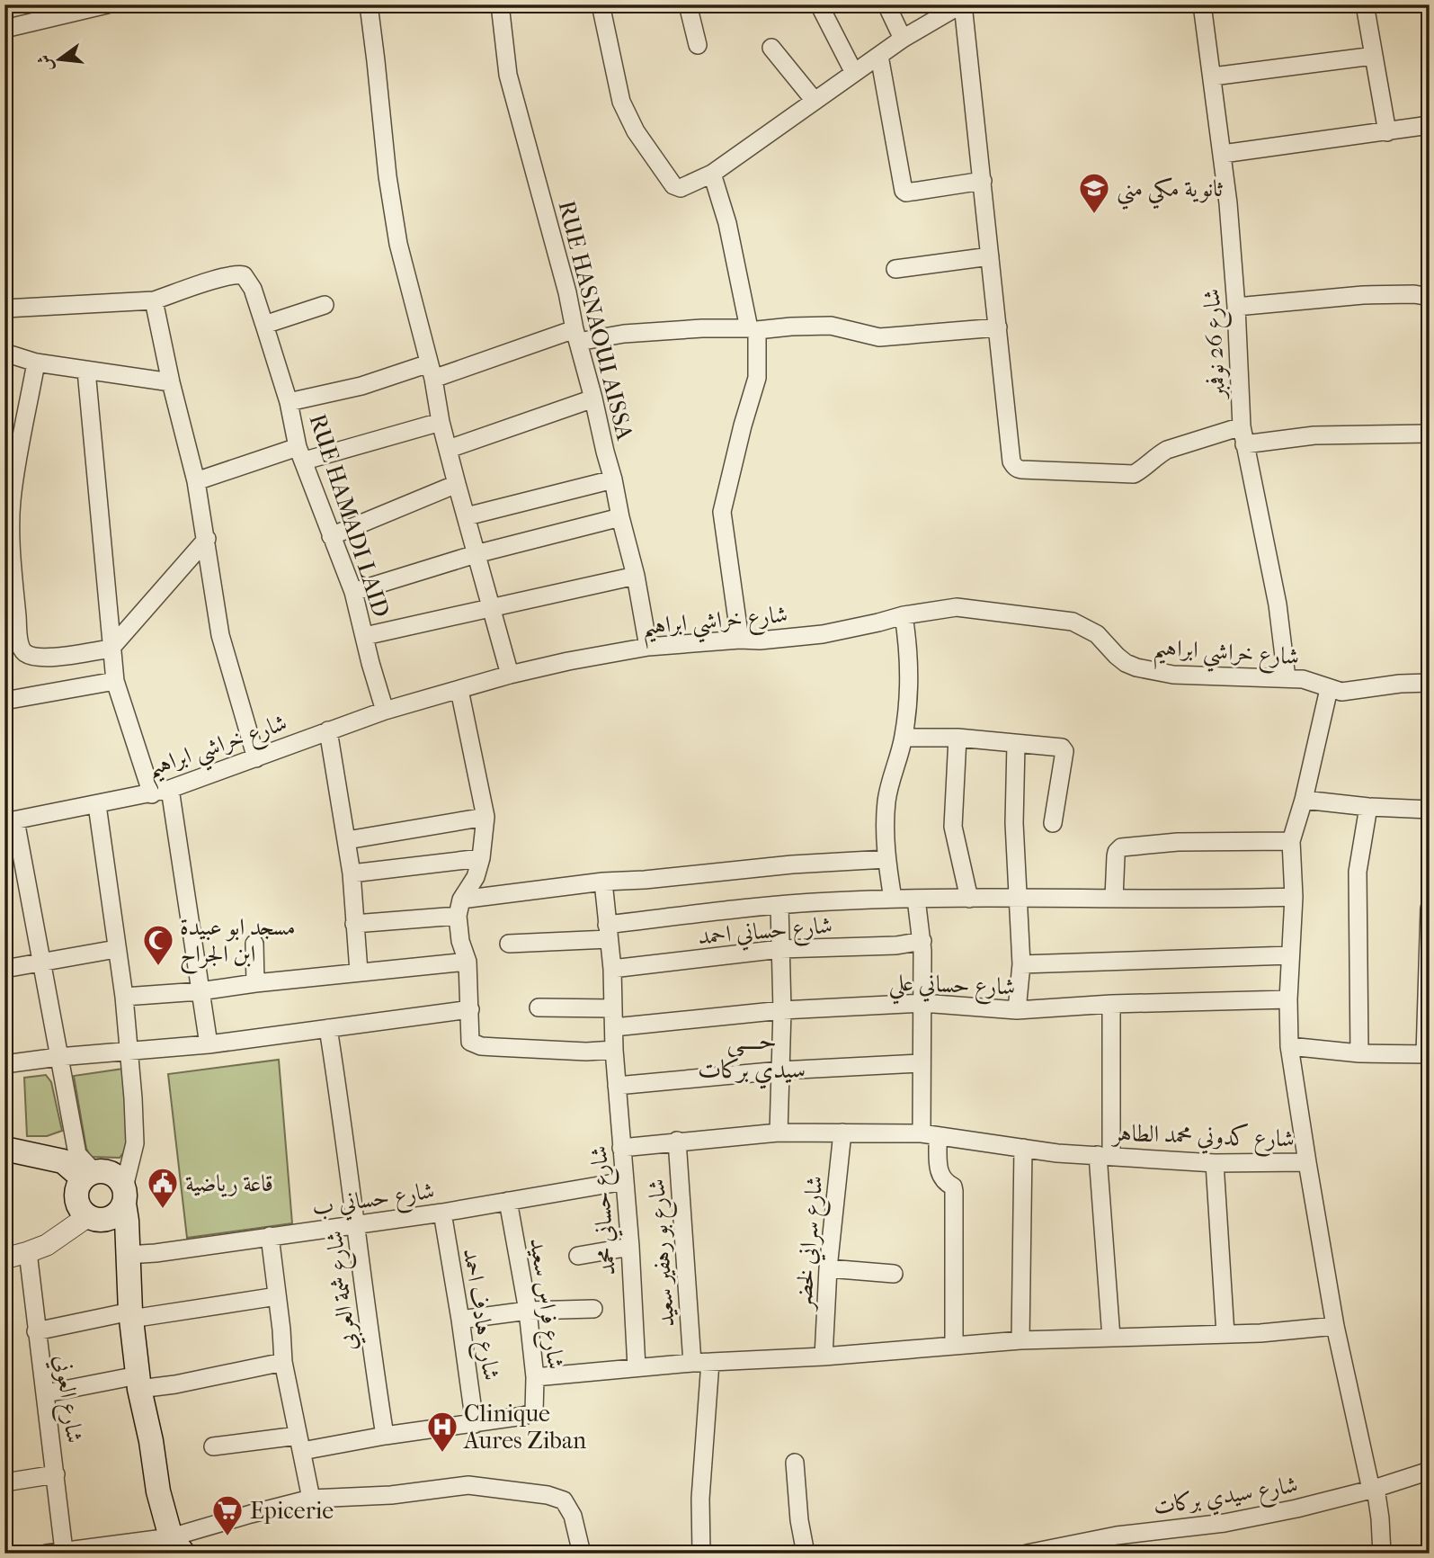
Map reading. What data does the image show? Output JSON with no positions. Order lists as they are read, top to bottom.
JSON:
{
  "streets": {
    "street": [
      "RUE HASNAOUI AISSA",
      "شارع 26 نوفمبر",
      "RUE HAMADI LAID",
      "شارع خراشي ابراهيم",
      "شارع حساني احمد",
      "شارع حساني علي",
      "شارع كدوني محمد الطاهر",
      "شارع حساني ب",
      "شارع حساني محمد",
      "شارع سراني لخضر",
      "شارع بو رهفير سعيد",
      "شارع شمة العربي",
      "شارع فراس سعيد",
      "شارع هادف احمد",
      "شارع العوني",
      "شارع سيدي بركات"
    ]
  },
  "crossings": [
    ["RUE HASNAOUI AISSA", "شارع خراشي ابراهيم"],
    ["شارع 26 نوفمبر", "شارع خراشي ابراهيم"],
    ["RUE HAMADI LAID", "شارع خراشي ابراهيم"],
    ["شارع خراشي ابراهيم", "شارع كدوني محمد الطاهر"],
    ["شارع حساني احمد", "شارع حساني محمد"],
    ["شارع حساني علي", "شارع كدوني محمد الطاهر"],
    ["شارع حساني علي", "شارع حساني محمد"],
    ["شارع كدوني محمد الطاهر", "شارع حساني محمد"],
    ["شارع كدوني محمد الطاهر", "شارع سراني لخضر"],
    ["شارع كدوني محمد الطاهر", "شارع بو رهفير سعيد"],
    ["شارع حساني ب", "شارع حساني محمد"],
    ["شارع حساني ب", "شارع شمة العربي"],
    ["شارع حساني ب", "شارع فراس سعيد"],
    ["شارع حساني ب", "شارع هادف احمد"],
    ["شارع فراس سعيد", "شارع هادف احمد"]
  ],
  "districts": ["حــــي سيدي بركات"],
  "places": {
    "school or university": ["ثانوية مكي مني"],
    "mosque": ["مسجد ابو عبيدة ابن الجراح"],
    "public building": ["قاعة رياضية"],
    "hospital": ["Clinique Aures Ziban"],
    "supermarket": ["Epicerie"]
  },
  "north": "left"
}
